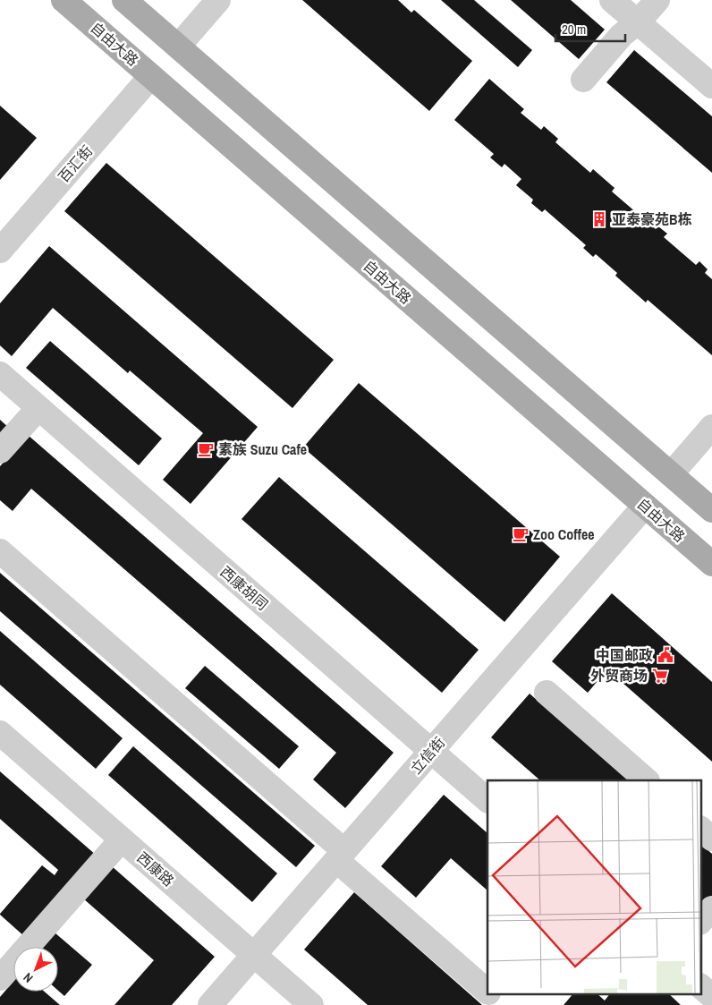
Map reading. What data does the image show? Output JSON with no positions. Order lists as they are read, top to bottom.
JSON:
{
  "streets": {
    "main road": ["自由大路"],
    "street": [
      "百汇街",
      "西康胡同",
      "立信街",
      "西康路"
    ]
  },
  "crossings": [
    ["自由大路", "百汇街"],
    ["自由大路", "立信街"],
    ["西康胡同", "立信街"],
    ["立信街", "西康路"]
  ],
  "places": {
    "building": ["亚泰豪苑B栋"],
    "cafe": ["素族 Suzu Cafe", "Zoo Coffee"],
    "public building": ["中国邮政"],
    "supermarket": ["外贸商场"]
  },
  "scale_bar": "20 m",
  "north": "bottom left"
}
